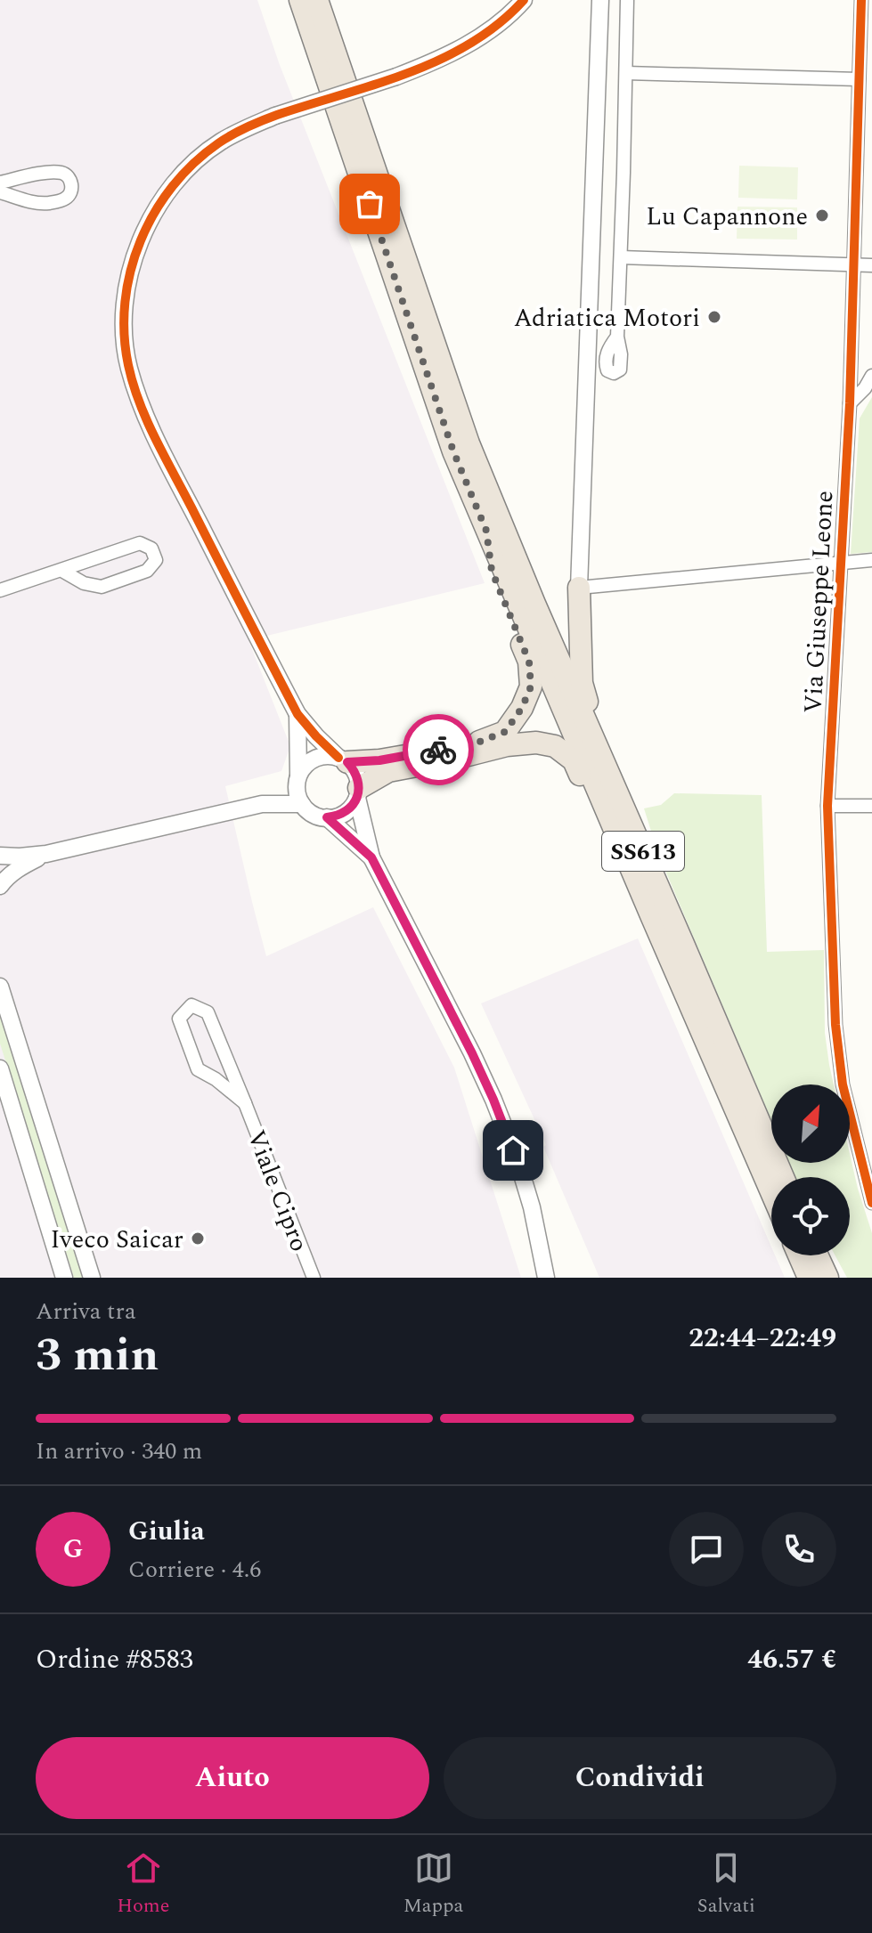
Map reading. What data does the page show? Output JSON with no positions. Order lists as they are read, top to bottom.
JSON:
{
  "streets": {
    "highway": ["SS613"],
    "street": ["Via Giuseppe Leone", "Viale Cipro"]
  },
  "places": ["Lu Capannone", "Adriatica Motori", "Iveco Saicar"],
  "north": "top right",
  "page": {
    "heading": ["3 min", "Arriva tra", "22:44–22:49"],
    "panel": [
      "Giulia",
      "Corriere · 4.6",
      "Ordine #8583",
      "46.57 €"
    ],
    "bar": "In arrivo · 340 m",
    "round": "G",
    "buttons": ["Aiuto", "Condividi"],
    "tabs": ["Home", "Mappa", "Salvati"]
  }
}
